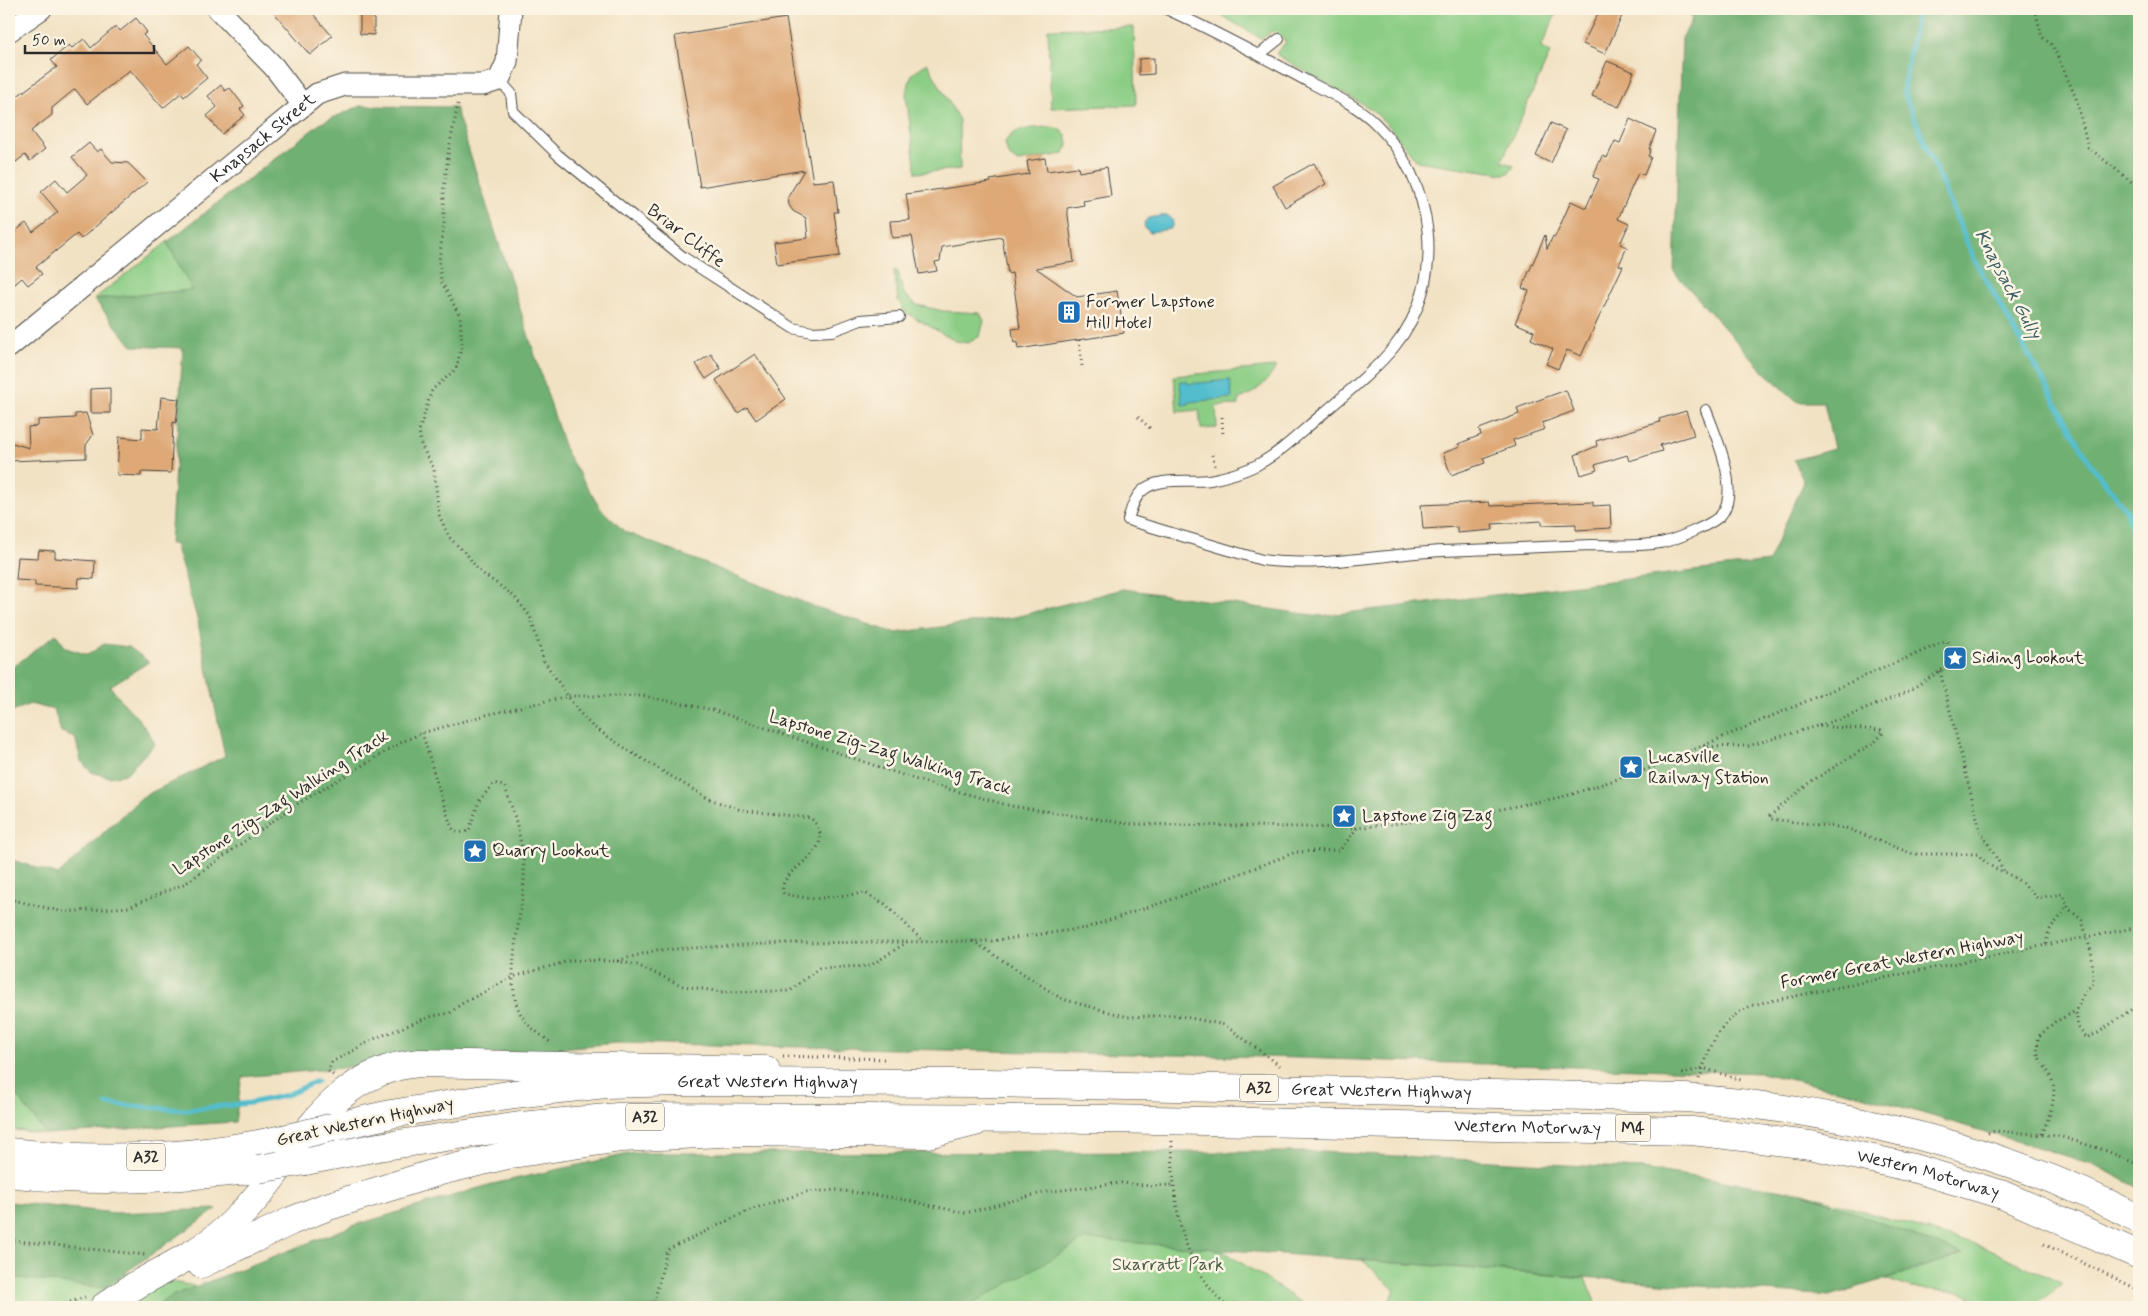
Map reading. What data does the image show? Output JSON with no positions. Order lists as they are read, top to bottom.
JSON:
{
  "streets": {
    "main road": [
      "Great Western Highway",
      "A32",
      "Western Motorway",
      "M4"
    ],
    "street": ["Knapsack Street"],
    "lane": ["Briar Cliffe"],
    "path": ["Lapstone Zig-Zag Walking Track", "Former Great Western Highway"]
  },
  "crossings": [
    ["Knapsack Street", "Briar Cliffe"],
    ["Great Western Highway", "Western Motorway"]
  ],
  "water": ["Knapsack Gully"],
  "parks": ["Skarratt Park"],
  "places": {
    "building": ["Former Lapstone Hill Hotel"],
    "place": [
      "Siding Lookout",
      "Lucasville Railway Station",
      "Lapstone Zig Zag",
      "Quarry Lookout"
    ]
  },
  "scale_bar": "50 m"
}
